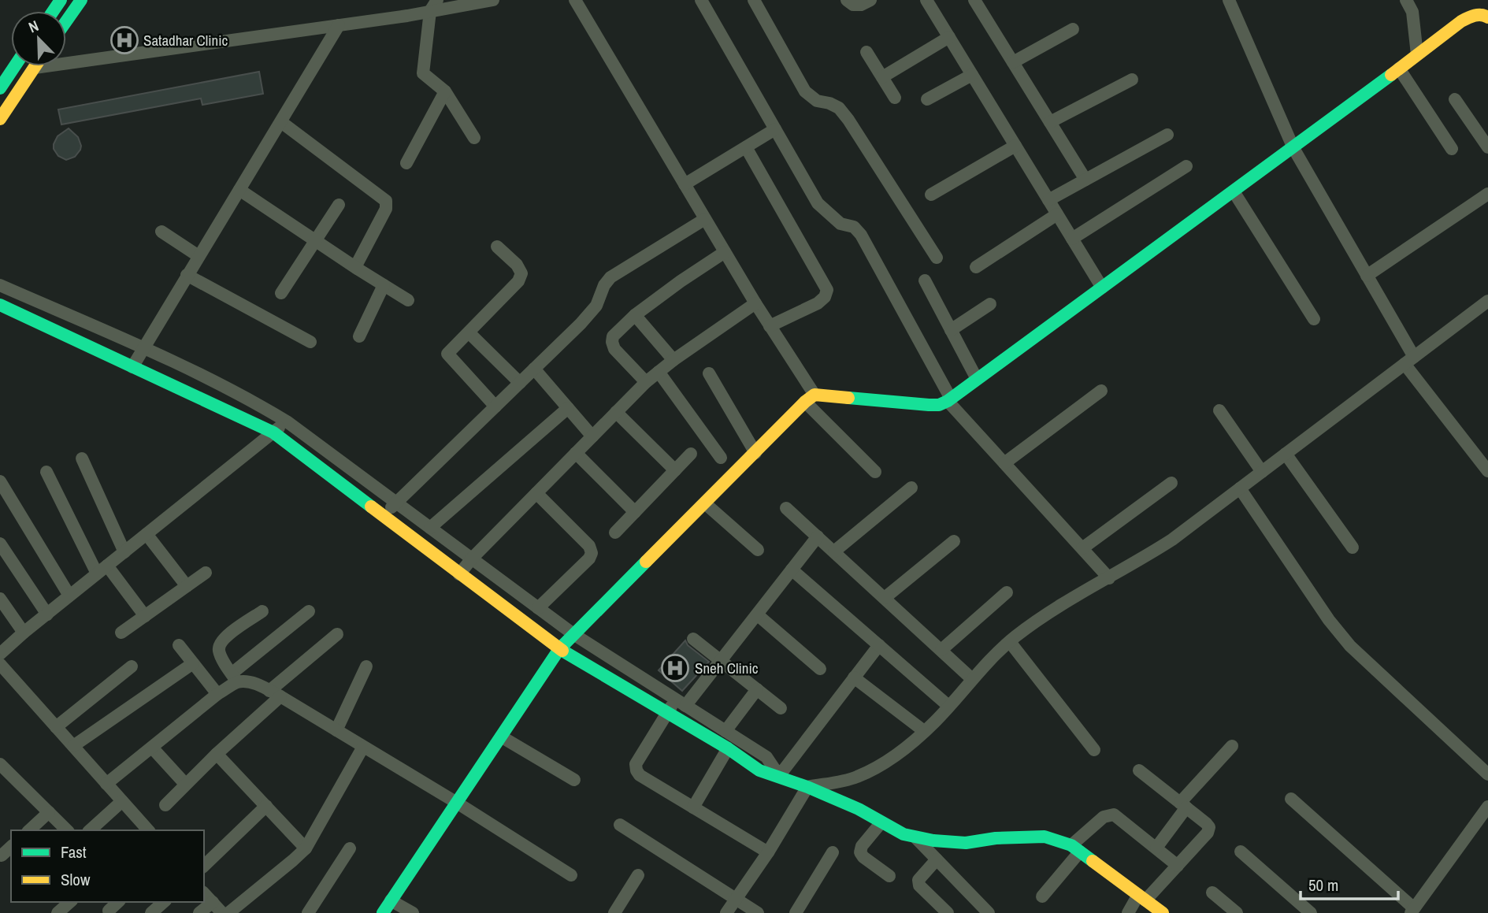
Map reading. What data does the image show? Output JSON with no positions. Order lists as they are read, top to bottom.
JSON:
{
  "places": {
    "hospital": ["Satadhar Clinic", "Sneh Clinic"]
  },
  "legend": ["Fast", "Slow"],
  "scale_bar": "50 m",
  "north": "top left"
}
